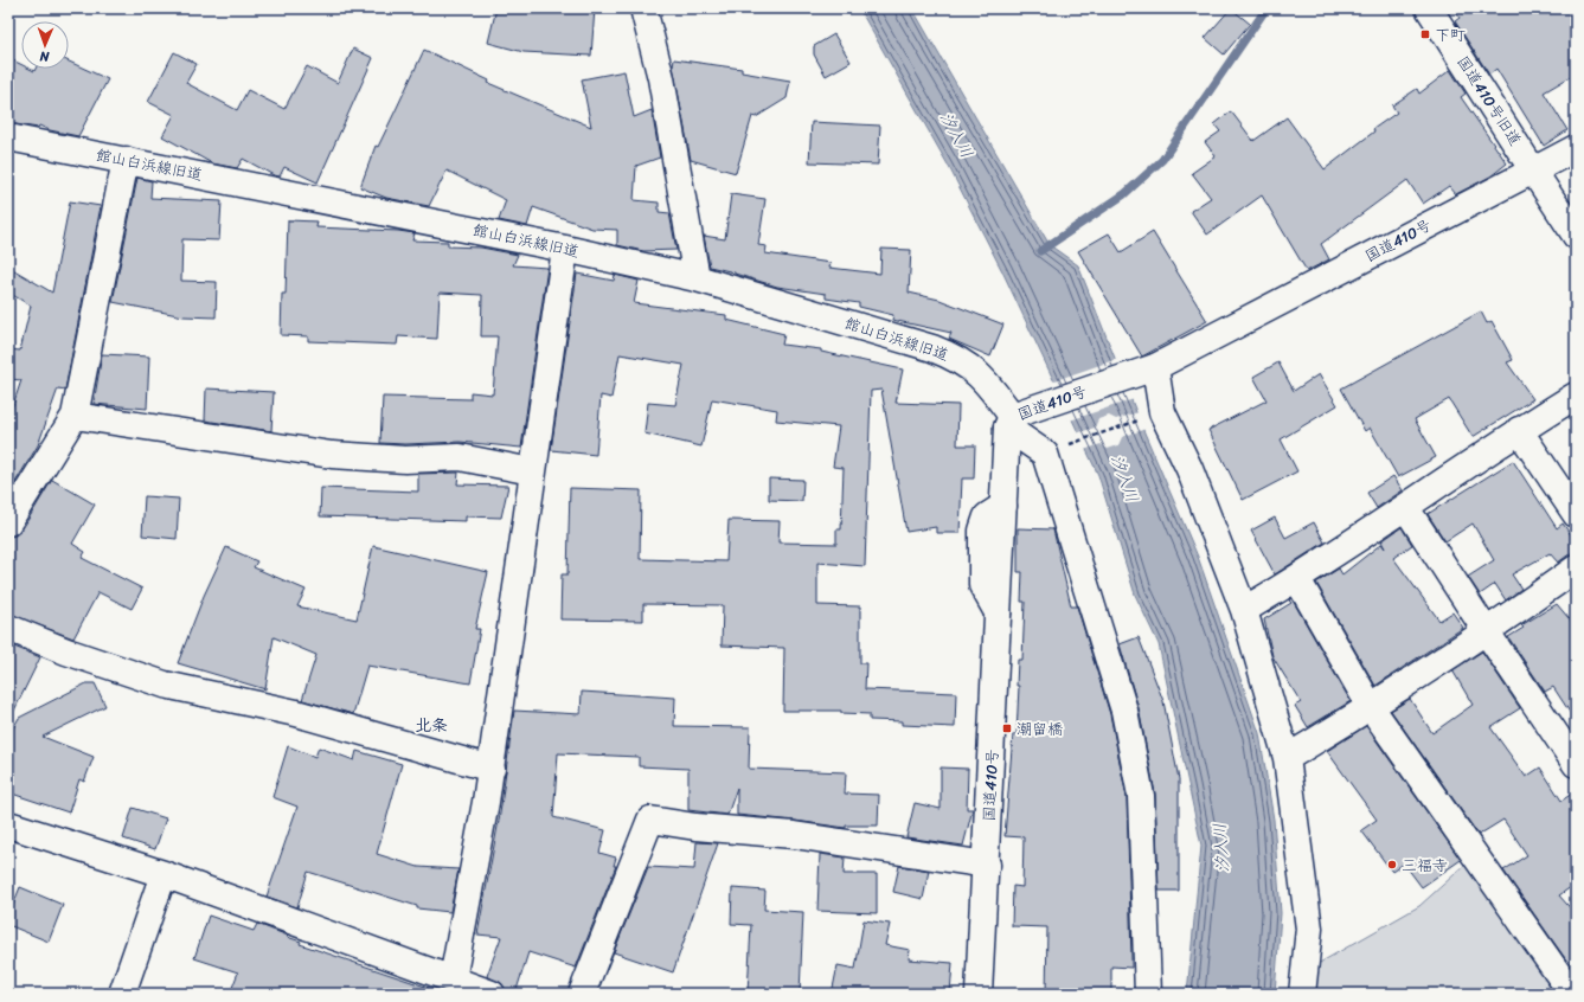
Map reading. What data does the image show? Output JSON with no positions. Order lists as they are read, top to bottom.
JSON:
{
  "streets": {
    "main road": ["国道410号旧道", "館山白浜線旧道", "国道410号"]
  },
  "crossings": [
    ["国道410号旧道", "国道410号"],
    ["館山白浜線旧道", "国道410号"]
  ],
  "districts": ["北条"],
  "water": ["汐入川"],
  "places": {
    "transit": ["下町", "潮留橋"],
    "other": ["三福寺"]
  },
  "north": "bottom"
}
